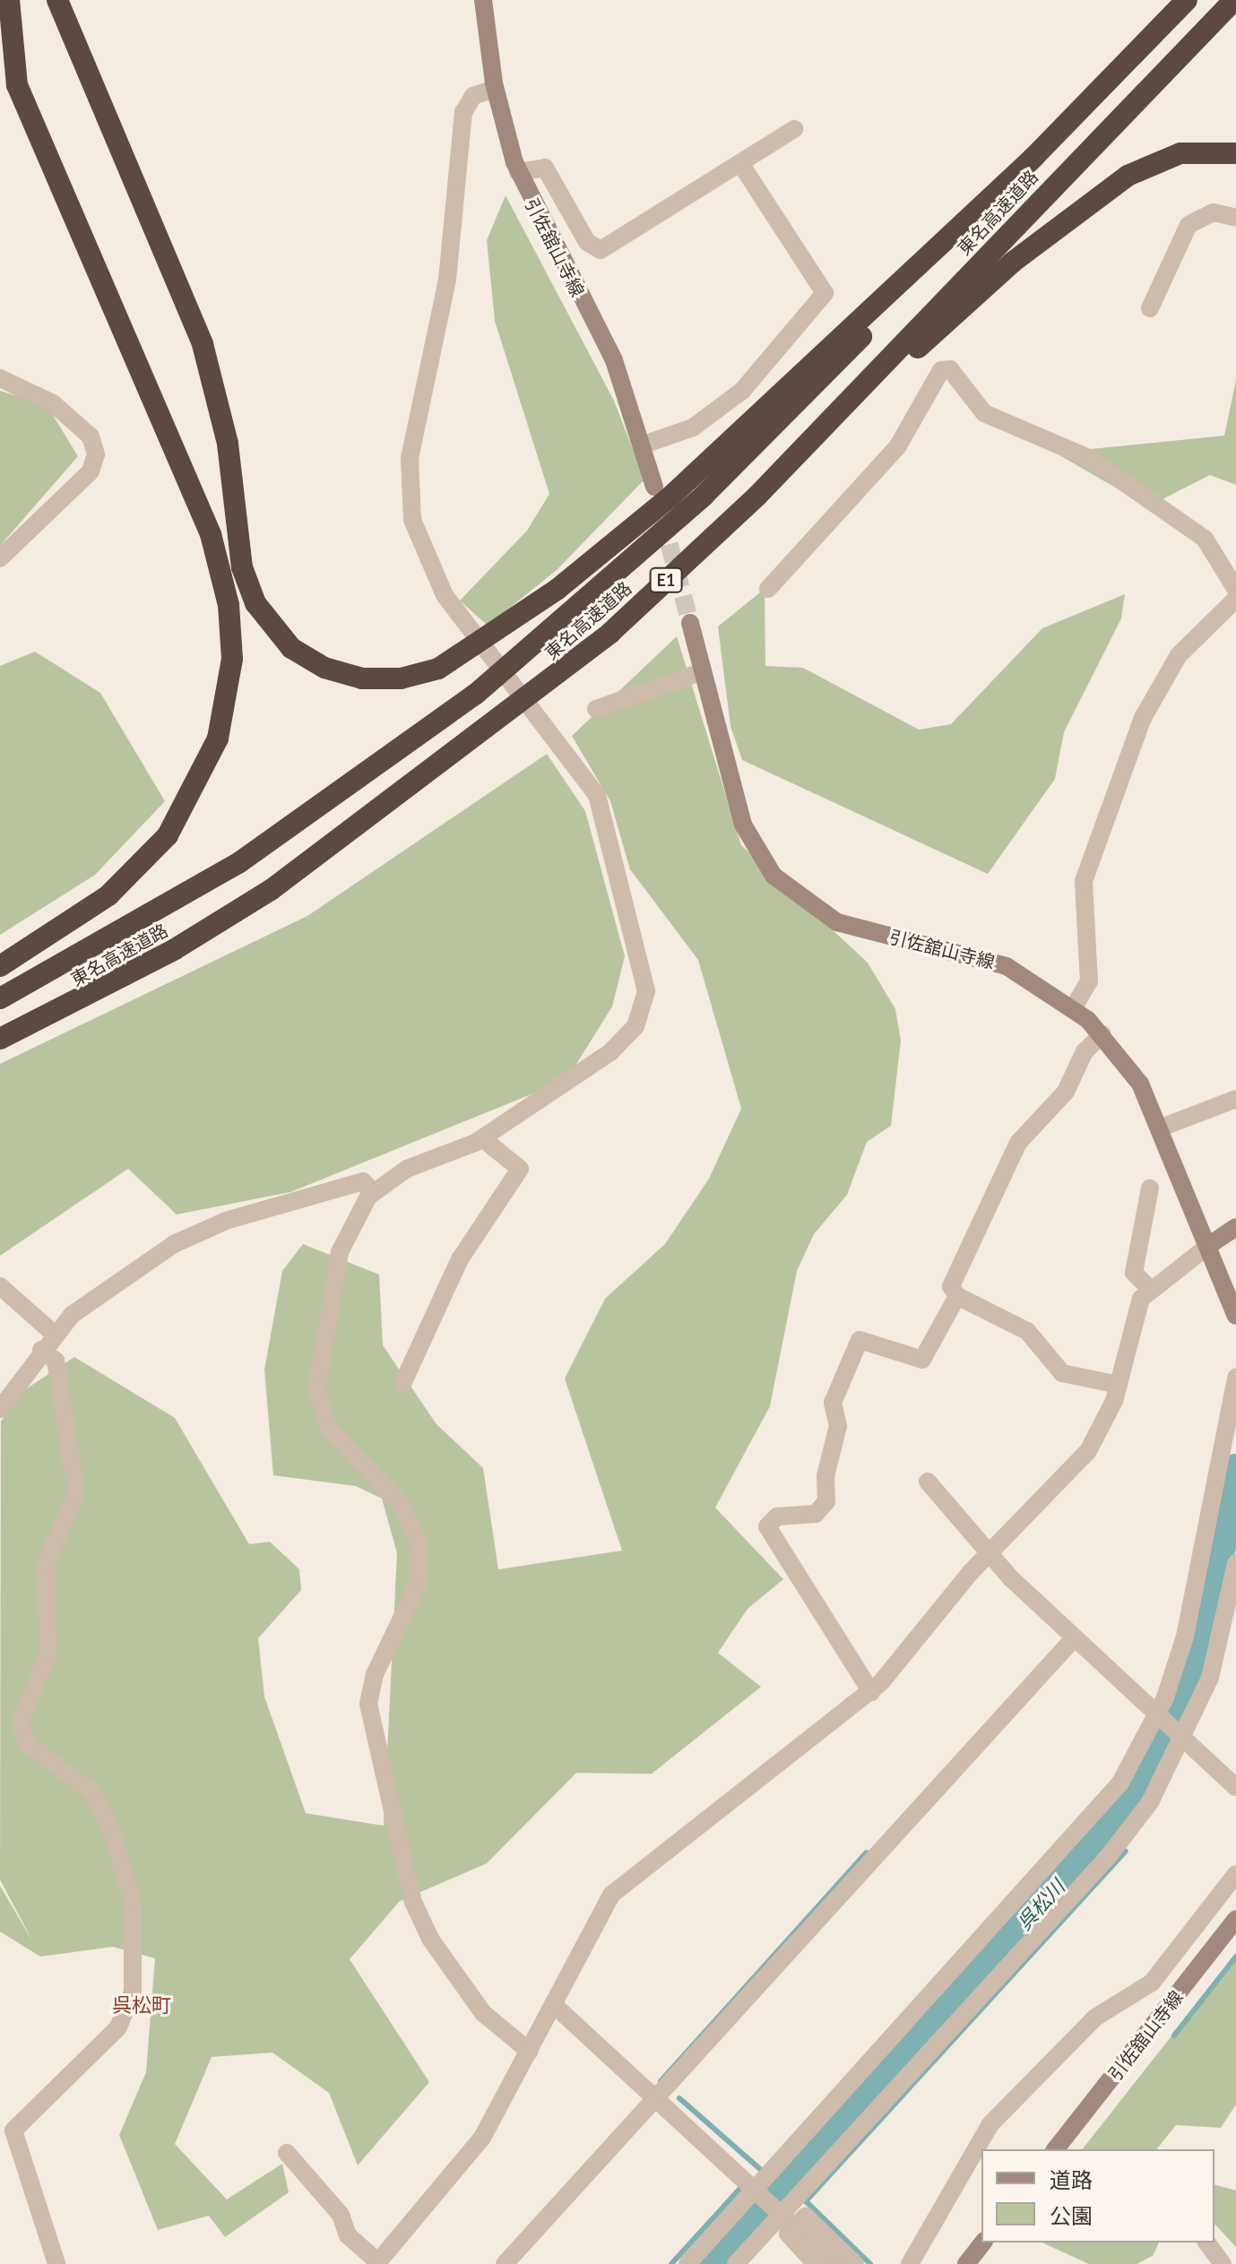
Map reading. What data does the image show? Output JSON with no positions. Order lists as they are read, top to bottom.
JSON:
{
  "streets": {
    "highway": ["東名高速道路", "E1"],
    "main road": ["引佐舘山寺線"]
  },
  "districts": ["呉松町"],
  "water": ["呉松川"],
  "legend": ["道路", "公園"]
}
